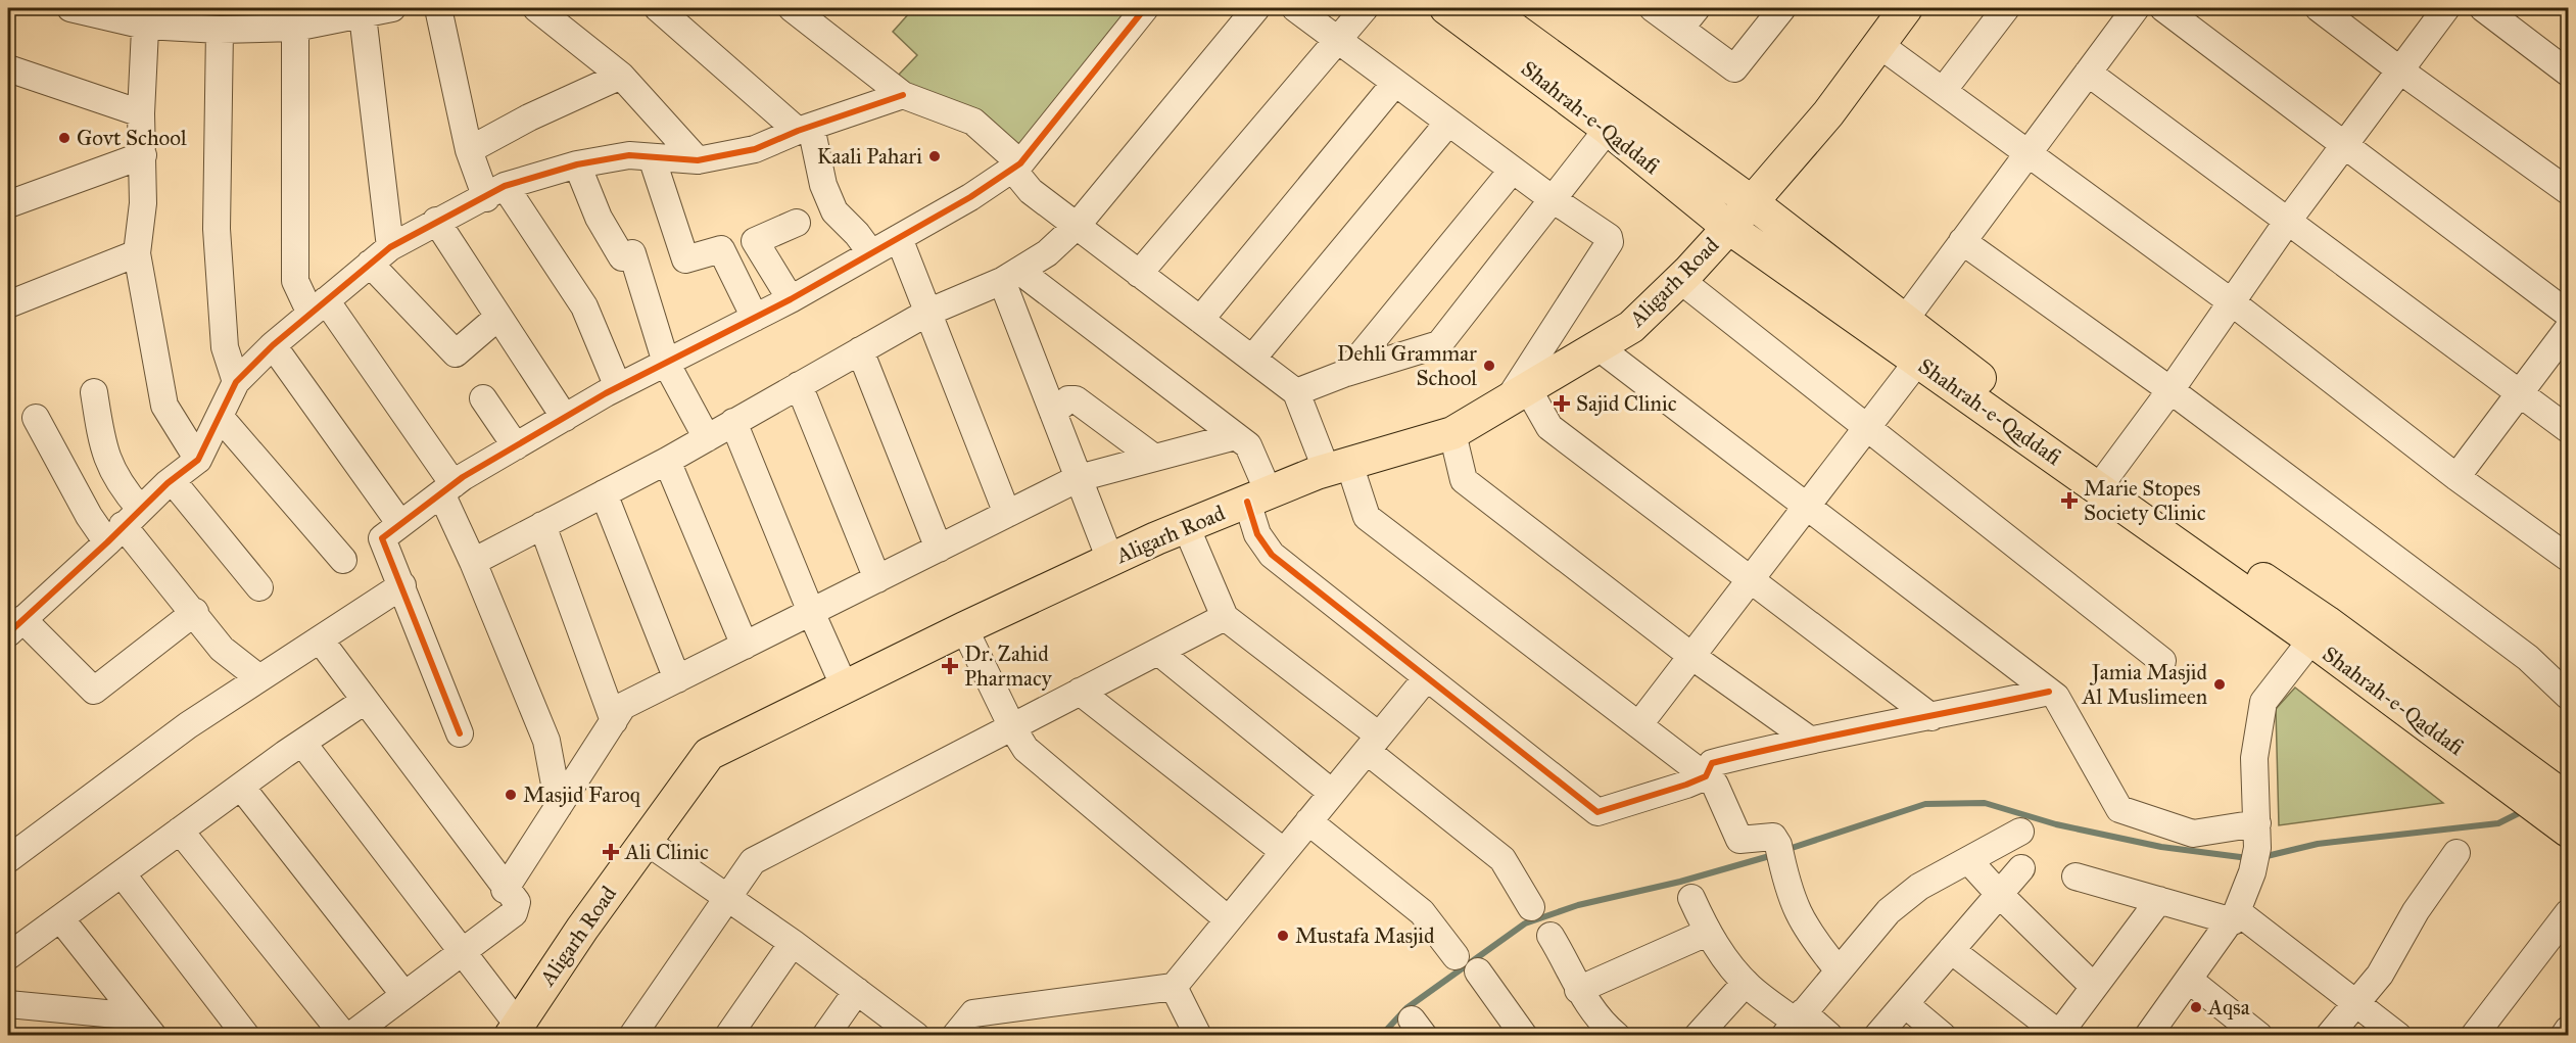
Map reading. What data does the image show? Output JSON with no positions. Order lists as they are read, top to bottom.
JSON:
{
  "streets": {
    "main road": ["Shahrah-e-Qaddafi", "Aligarh Road"]
  },
  "crossings": [
    ["Shahrah-e-Qaddafi", "Aligarh Road"]
  ],
  "places": {
    "other": [
      "Govt School",
      "Kaali Pahari",
      "Dehli Grammar School",
      "Jamia Masjid Al Muslimeen",
      "Masjid Faroq",
      "Mustafa Masjid",
      "Aqsa"
    ],
    "health": [
      "Sajid Clinic",
      "Marie Stopes Society Clinic",
      "Dr. Zahid Pharmacy",
      "Ali Clinic"
    ]
  }
}
